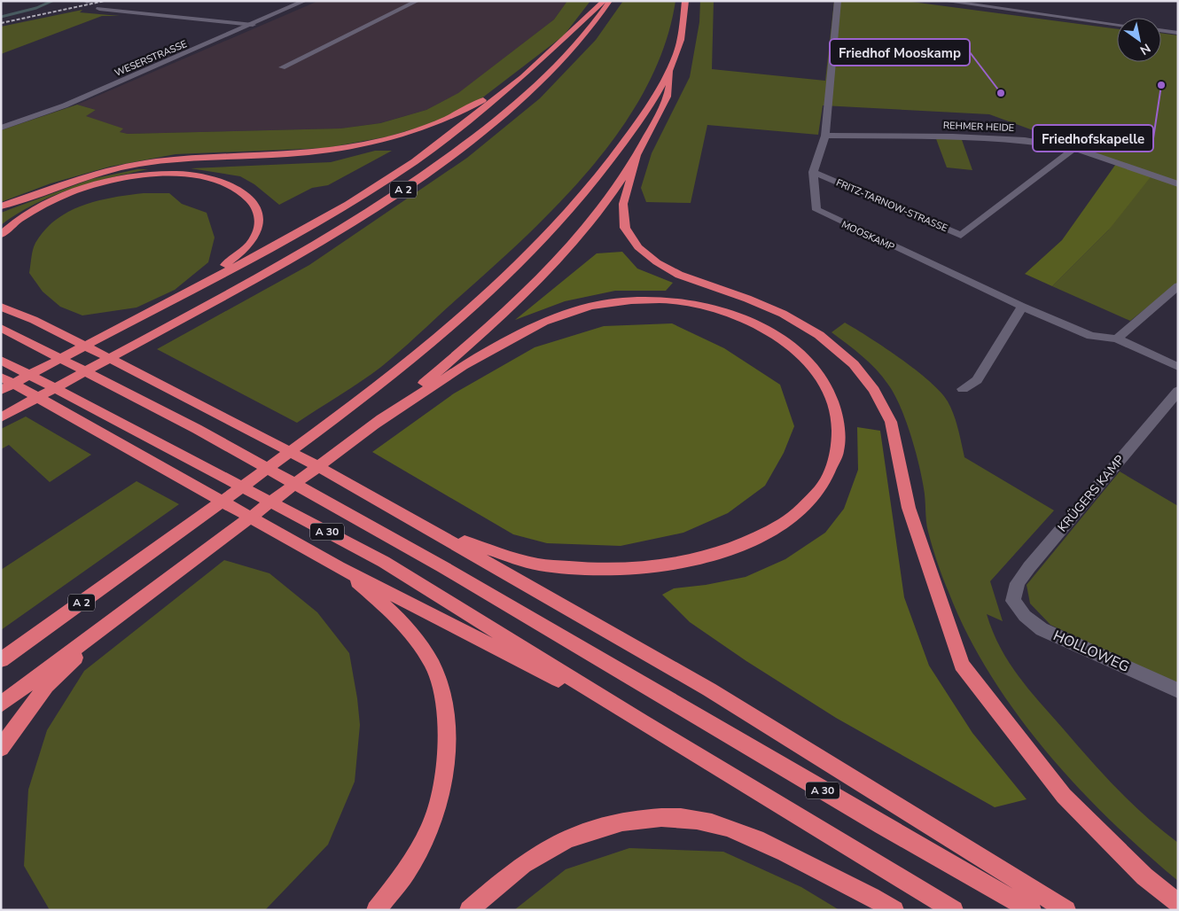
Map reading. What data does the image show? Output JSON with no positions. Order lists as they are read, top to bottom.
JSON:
{
  "streets": {
    "highway": ["A 2", "A 30"],
    "street": [
      "WESERSTRASSE",
      "REHMER HEIDE",
      "FRITZ-TARNOW-STRASSE",
      "MOOSKAMP",
      "KRÜGERS KAMP",
      "HOLLOWEG"
    ]
  },
  "crossings": [
    ["REHMER HEIDE", "FRITZ-TARNOW-STRASSE"],
    ["REHMER HEIDE", "MOOSKAMP"],
    ["FRITZ-TARNOW-STRASSE", "MOOSKAMP"],
    ["KRÜGERS KAMP", "HOLLOWEG"]
  ],
  "places": ["Friedhofskapelle", "Friedhof Mooskamp"],
  "north": "bottom right"
}
